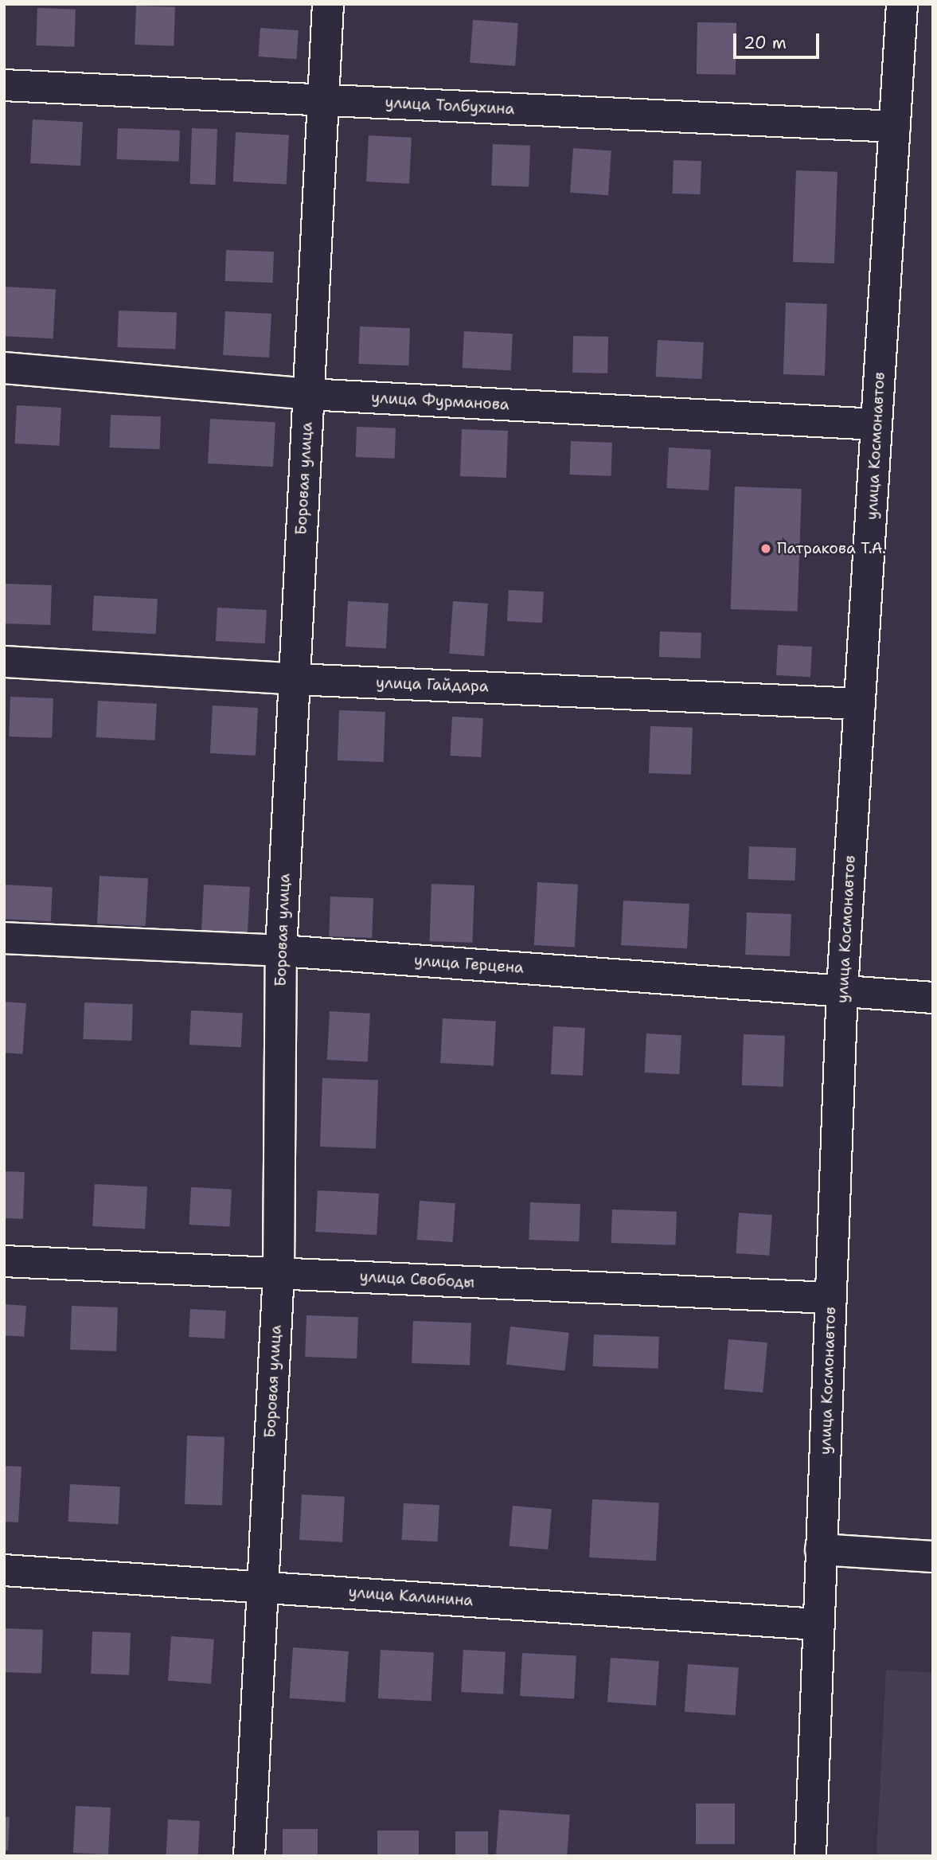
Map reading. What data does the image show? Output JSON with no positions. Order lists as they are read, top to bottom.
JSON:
{
  "streets": {
    "street": [
      "улица Толбухина",
      "улица Фурманова",
      "улица Космонавтов",
      "Боровая улица",
      "улица Гайдара",
      "улица Герцена",
      "улица Свободы",
      "улица Калинина"
    ]
  },
  "crossings": [
    ["улица Толбухина", "улица Космонавтов"],
    ["улица Толбухина", "Боровая улица"],
    ["улица Фурманова", "улица Космонавтов"],
    ["улица Фурманова", "Боровая улица"],
    ["улица Космонавтов", "улица Гайдара"],
    ["улица Космонавтов", "улица Герцена"],
    ["улица Космонавтов", "улица Свободы"],
    ["улица Космонавтов", "улица Калинина"],
    ["Боровая улица", "улица Гайдара"],
    ["Боровая улица", "улица Герцена"],
    ["Боровая улица", "улица Свободы"],
    ["Боровая улица", "улица Калинина"]
  ],
  "places": ["Патракова Т.А."],
  "scale_bar": "20 m"
}
